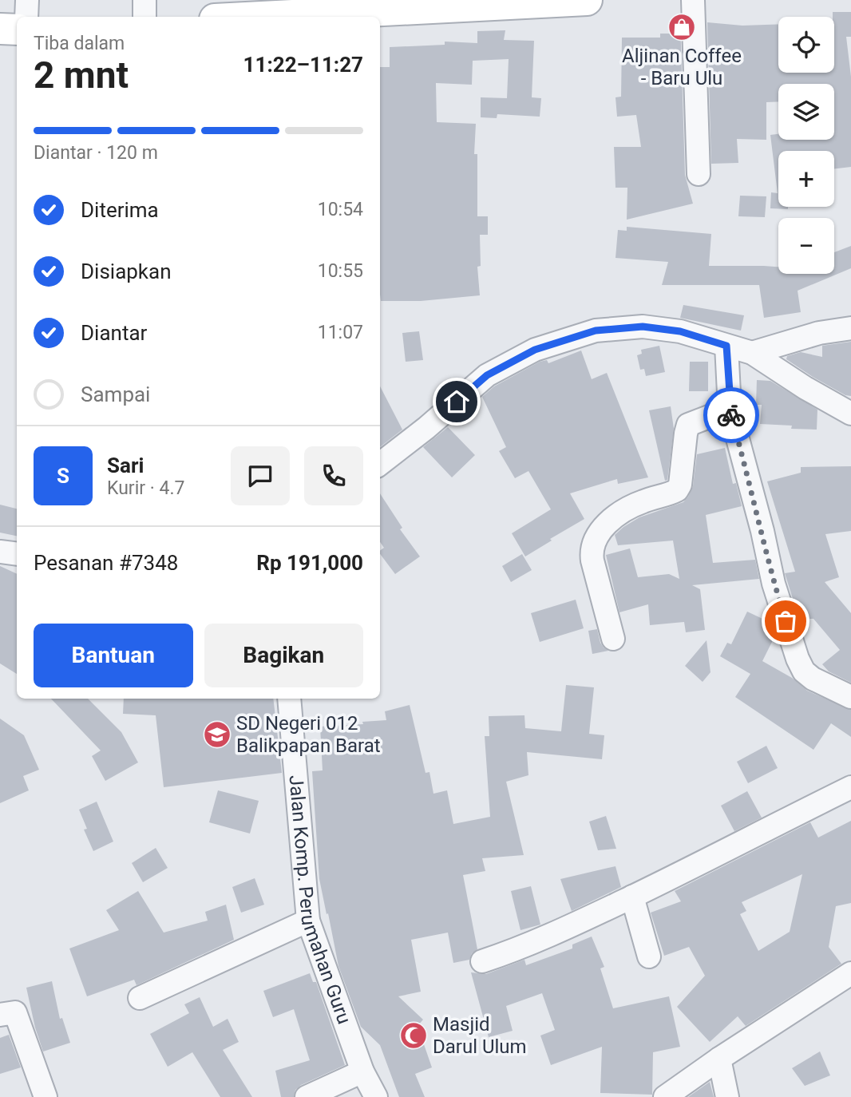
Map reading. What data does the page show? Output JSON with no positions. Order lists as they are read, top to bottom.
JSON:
{
  "streets": {
    "street": ["Jalan Komp. Perumahan Guru"]
  },
  "places": {
    "shop": ["Aljinan Coffee - Baru Ulu"],
    "school or university": ["SD Negeri 012 Balikpapan Barat"],
    "mosque": ["Masjid Darul Ulum"]
  },
  "page": {
    "map_buttons": ["+", "−"],
    "heading": ["2 mnt", "Tiba dalam", "11:22–11:27"],
    "panel": [
      "Sari",
      "Kurir · 4.7",
      "Pesanan #7348",
      "Rp 191,000"
    ],
    "bar": "Diantar · 120 m",
    "list": [
      ["Diterima", "10:54"],
      ["Disiapkan", "10:55"],
      ["Diantar", "11:07"],
      "Sampai"
    ],
    "round": "S",
    "buttons": ["Bantuan", "Bagikan"]
  }
}
